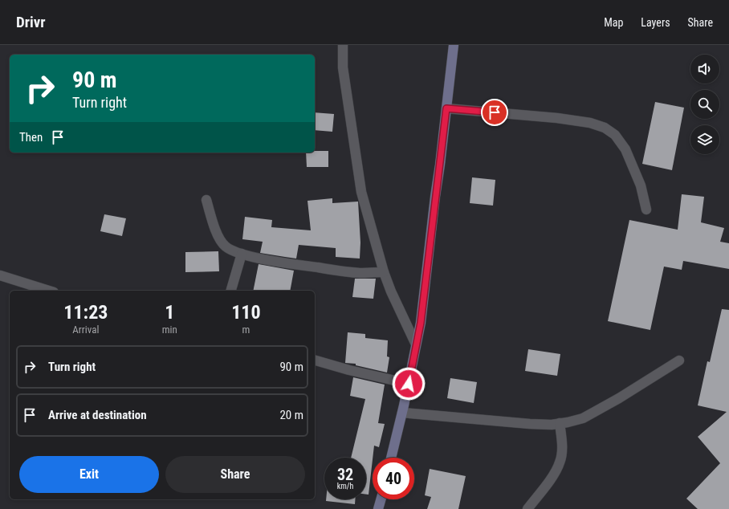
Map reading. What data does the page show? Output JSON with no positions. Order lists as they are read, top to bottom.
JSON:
{
  "page": {
    "header": "Drivr",
    "nav": ["Map", "Layers", "Share"],
    "turn": ["90 m", "Turn right"],
    "then": "Then",
    "eta": [
      "11:23",
      "Arrival",
      "1",
      "min",
      "110",
      "m"
    ],
    "list": [
      {
        "name": "Turn right",
        "value": "90 m"
      },
      {
        "name": "Arrive at destination",
        "value": "20 m"
      }
    ],
    "buttons": ["Exit", "Share"],
    "speed": "32 km/h",
    "limit": "40"
  }
}
